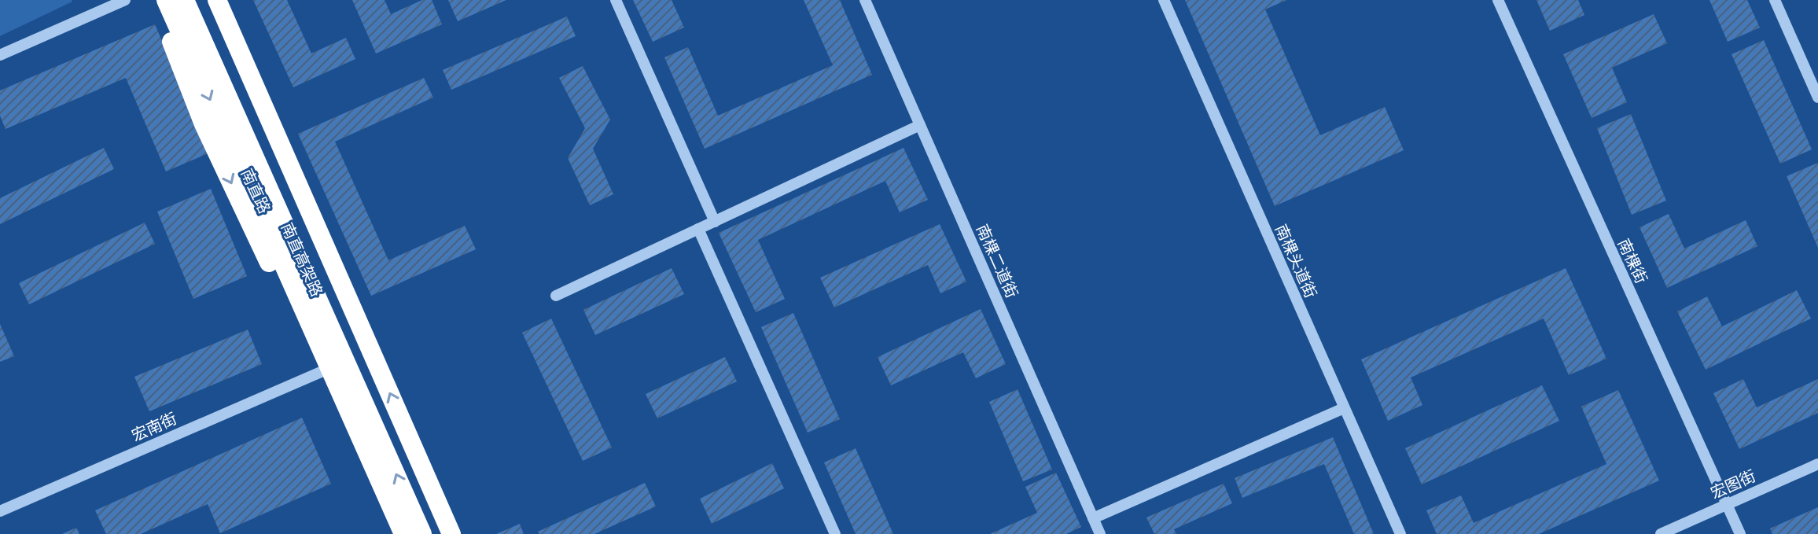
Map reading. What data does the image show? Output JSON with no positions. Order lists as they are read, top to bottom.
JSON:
{
  "streets": {
    "highway": ["南直路", "南直高架路"],
    "street": [
      "南棵二道街",
      "南棵头道街",
      "南棵街",
      "宏南街",
      "宏图街"
    ]
  },
  "crossings": [
    ["南直路", "宏南街"],
    ["南棵街", "宏图街"]
  ]
}
